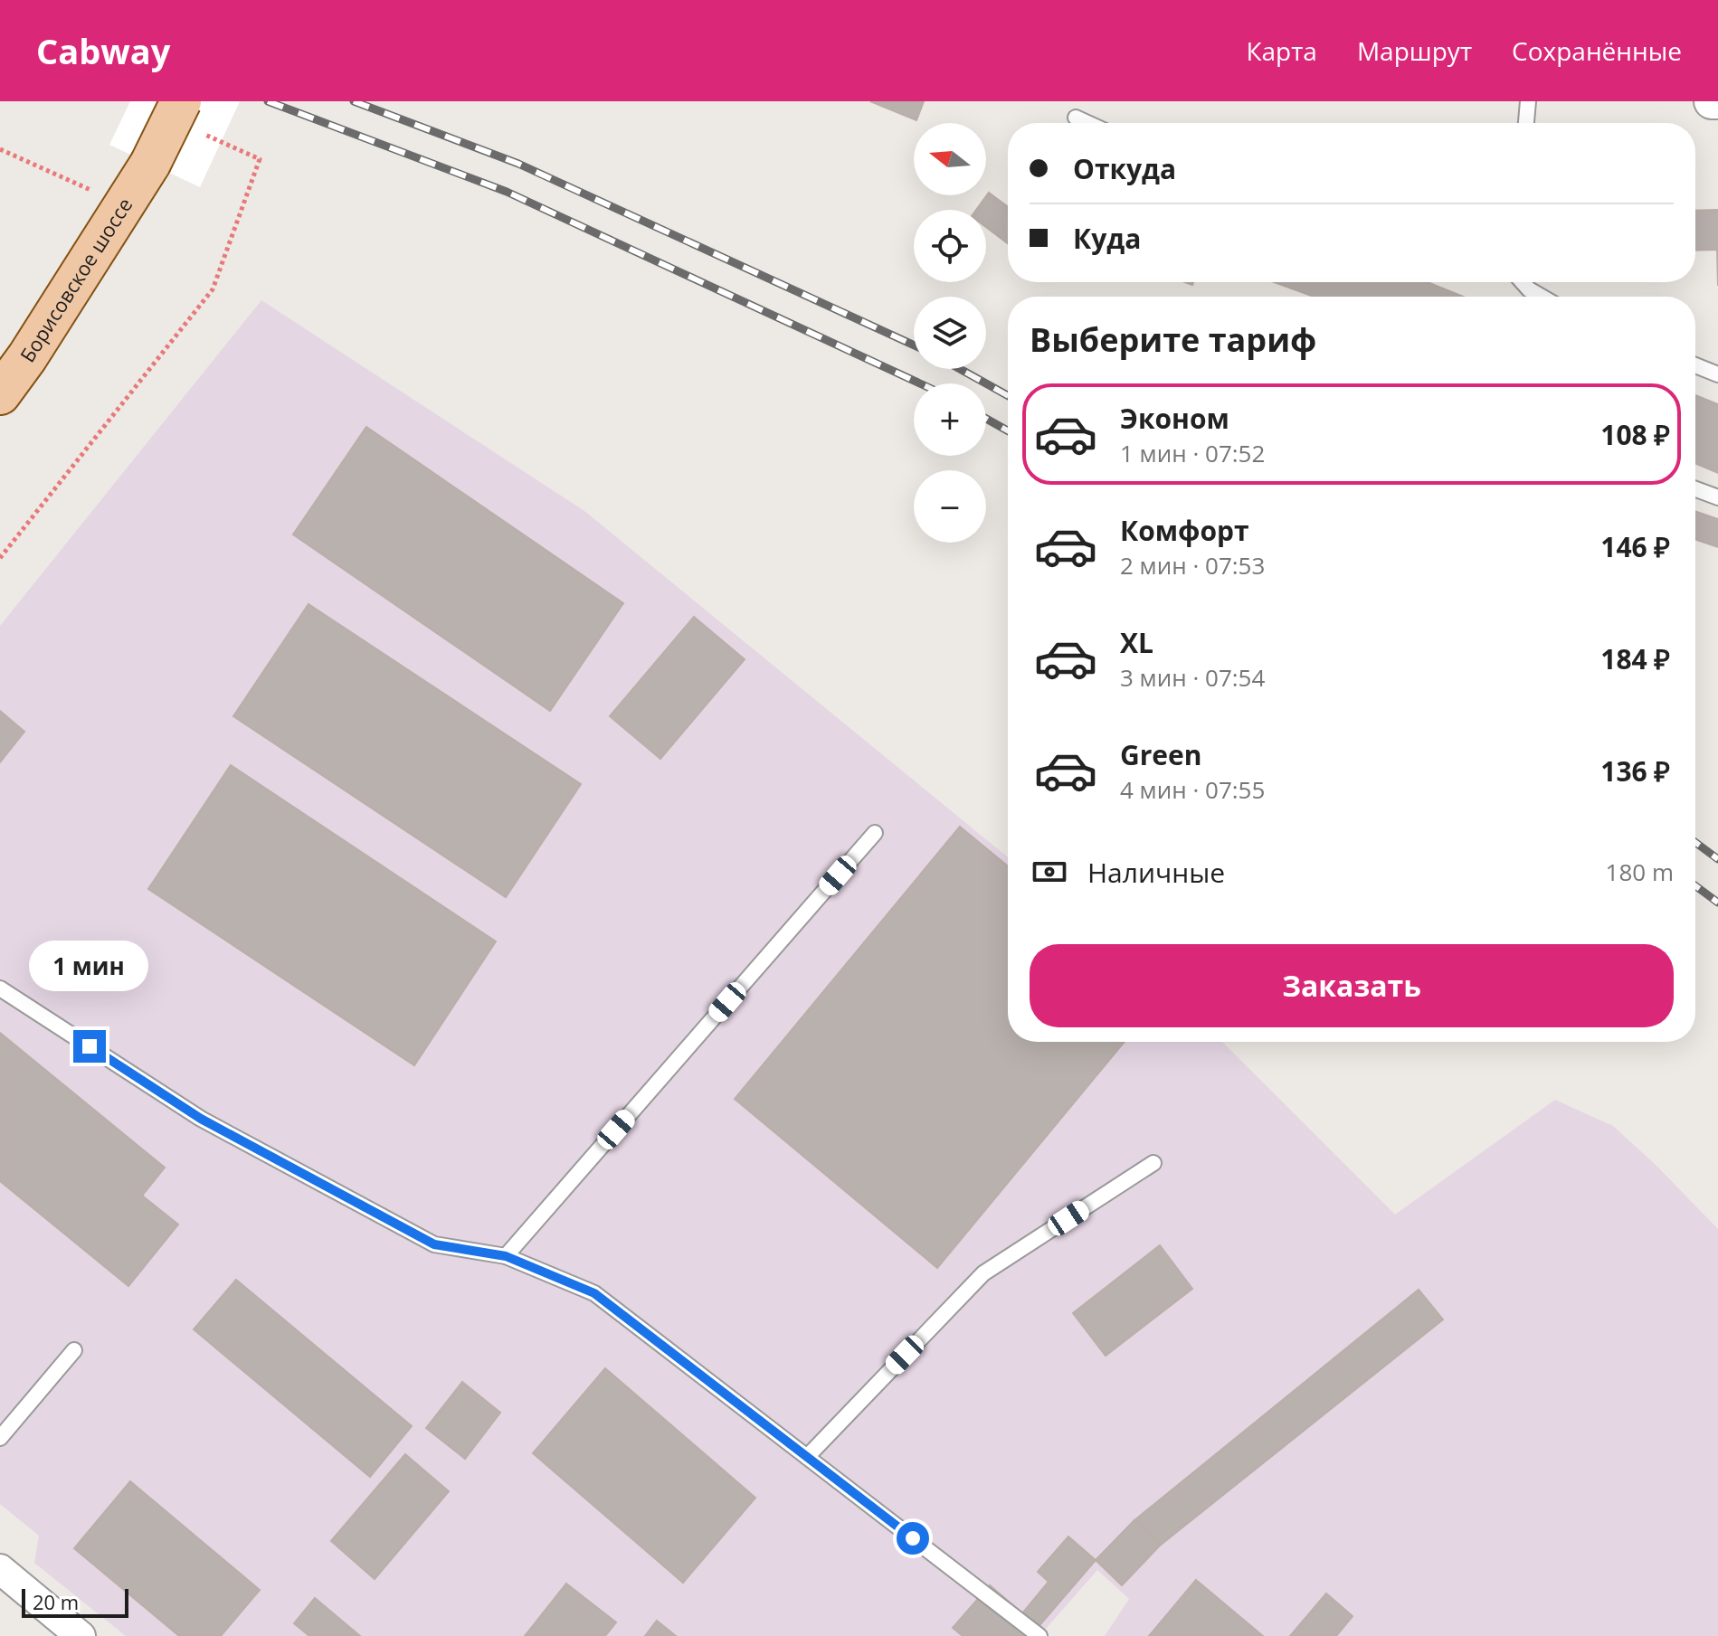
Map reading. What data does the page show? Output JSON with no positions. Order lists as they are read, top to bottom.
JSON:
{
  "streets": {
    "main road": ["Борисовское шоссе"]
  },
  "scale_bar": "20 m",
  "north": "left",
  "page": {
    "header": "Cabway",
    "nav": ["Карта", "Маршрут", "Сохранённые"],
    "map_buttons": ["+", "−"],
    "banner": ["Откуда", "Куда"],
    "heading": "Выберите тариф",
    "list": [
      {
        "name": "Эконом",
        "note": "1 мин · 07:52",
        "value": "108 ₽"
      },
      {
        "name": "Комфорт",
        "note": "2 мин · 07:53",
        "value": "146 ₽"
      },
      {
        "name": "XL",
        "note": "3 мин · 07:54",
        "value": "184 ₽"
      },
      {
        "name": "Green",
        "note": "4 мин · 07:55",
        "value": "136 ₽"
      }
    ],
    "pay": ["Наличные", "180 m"],
    "buttons": "Заказать",
    "bubble": "1 мин",
    "scale": "20 m"
  }
}
